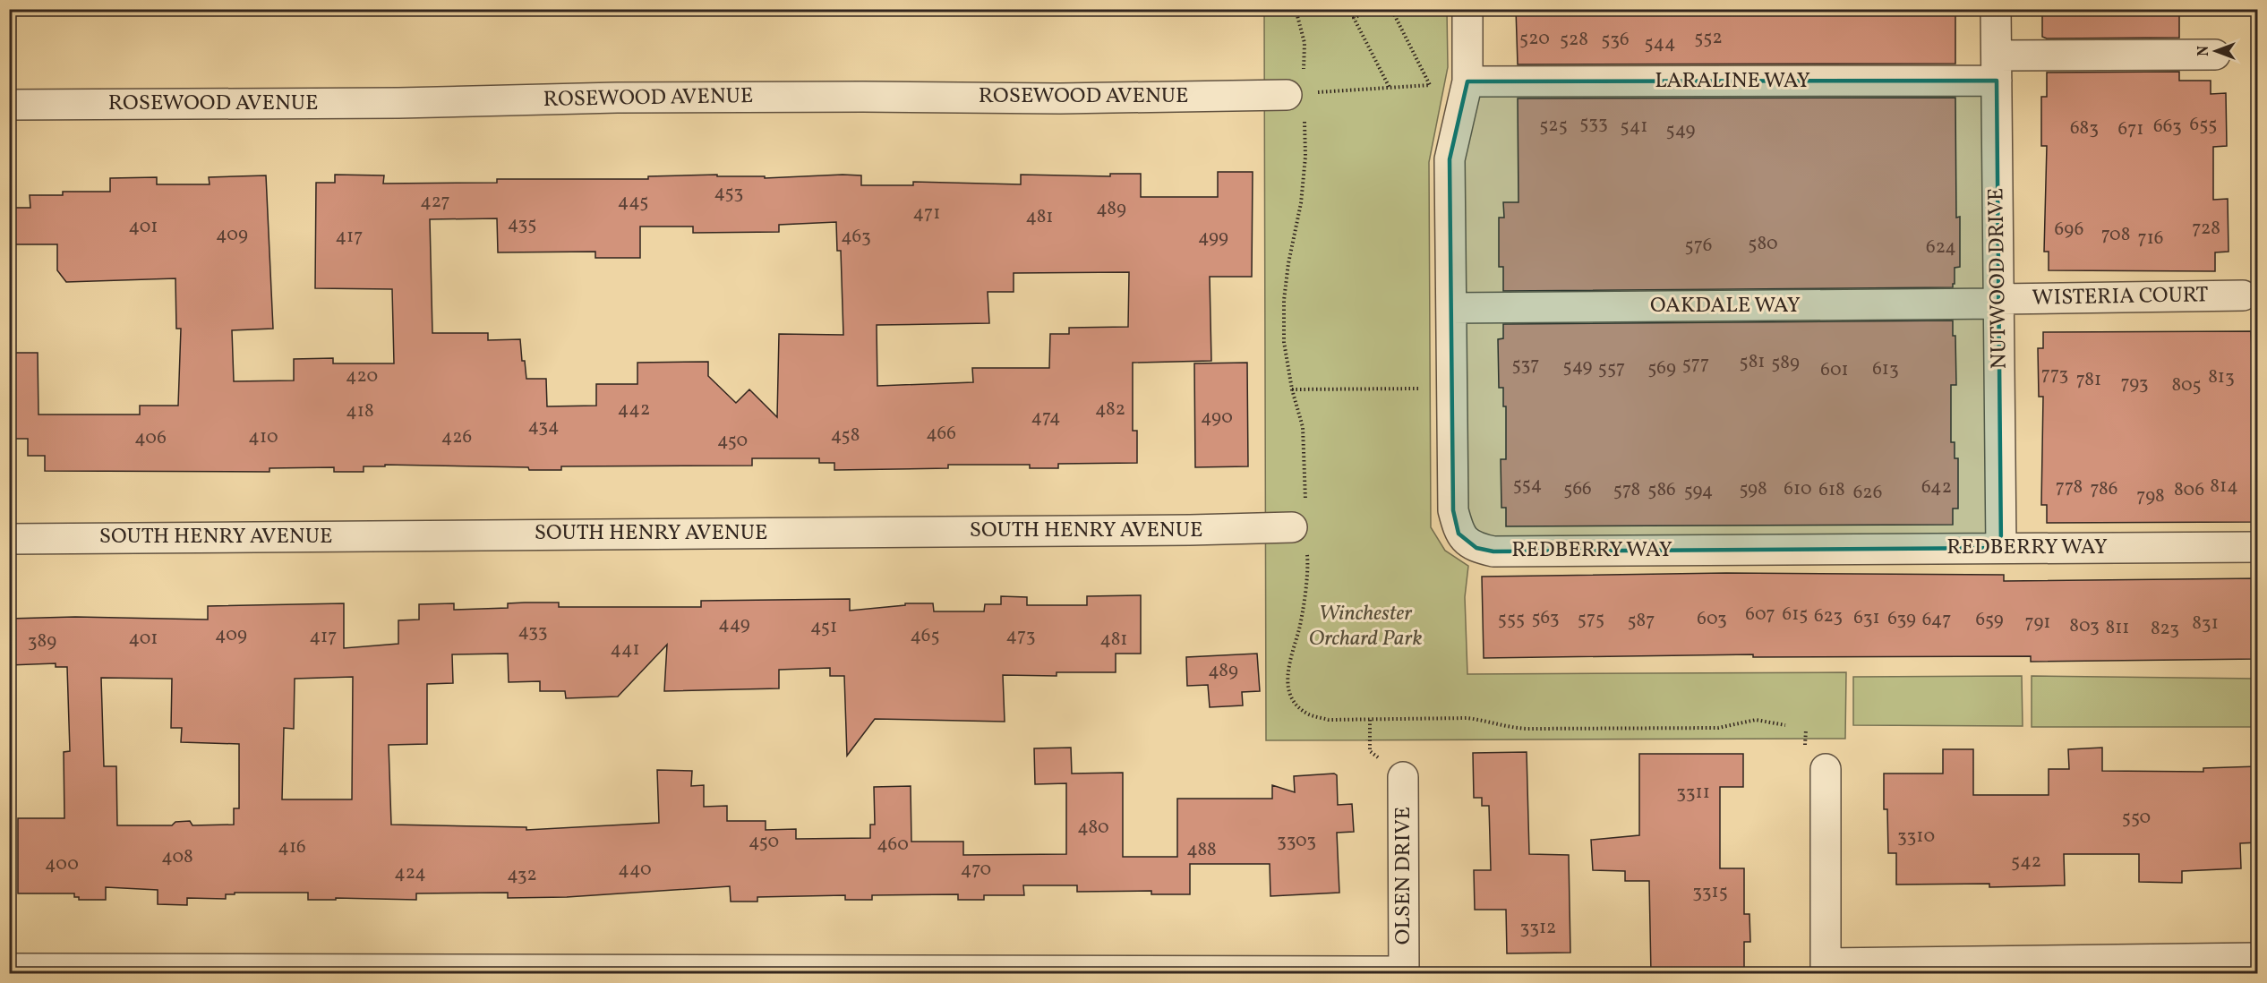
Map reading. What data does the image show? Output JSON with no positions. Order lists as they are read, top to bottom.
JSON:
{
  "streets": {
    "street": [
      "LARALINE WAY",
      "ROSEWOOD AVENUE",
      "NUTWOOD DRIVE",
      "WISTERIA COURT",
      "OAKDALE WAY",
      "SOUTH HENRY AVENUE",
      "REDBERRY WAY",
      "OLSEN DRIVE"
    ]
  },
  "crossings": [
    ["LARALINE WAY", "NUTWOOD DRIVE"],
    ["LARALINE WAY", "REDBERRY WAY"],
    ["NUTWOOD DRIVE", "WISTERIA COURT"],
    ["NUTWOOD DRIVE", "OAKDALE WAY"],
    ["NUTWOOD DRIVE", "REDBERRY WAY"],
    ["WISTERIA COURT", "OAKDALE WAY"],
    ["OAKDALE WAY", "REDBERRY WAY"]
  ],
  "parks": ["Winchester Orchard Park"],
  "house_numbers": [
    "552",
    "520",
    "528",
    "536",
    "544",
    "533",
    "655",
    "525",
    "541",
    "663",
    "683",
    "671",
    "549",
    "453",
    "427",
    "445",
    "489",
    "471",
    "481",
    "435",
    "401",
    "728",
    "696",
    "409",
    "708",
    "417",
    "463",
    "499",
    "716",
    "580",
    "576",
    "624",
    "581",
    "589",
    "577",
    "537",
    "549",
    "557",
    "569",
    "613",
    "601",
    "773",
    "420",
    "813",
    "781",
    "793",
    "805",
    "442",
    "482",
    "418",
    "474",
    "490",
    "434",
    "466",
    "458",
    "410",
    "426",
    "406",
    "450",
    "554",
    "814",
    "642",
    "778",
    "566",
    "598",
    "610",
    "786",
    "578",
    "586",
    "618",
    "806",
    "594",
    "626",
    "798",
    "607",
    "615",
    "623",
    "563",
    "631",
    "555",
    "575",
    "603",
    "639",
    "647",
    "659",
    "587",
    "791",
    "831",
    "449",
    "803",
    "451",
    "811",
    "823",
    "433",
    "409",
    "465",
    "473",
    "417",
    "401",
    "481",
    "389",
    "441",
    "489",
    "3311",
    "550",
    "480",
    "3310",
    "3303",
    "450",
    "460",
    "416",
    "488",
    "408",
    "542",
    "400",
    "440",
    "470",
    "424",
    "432",
    "3315",
    "3312"
  ],
  "north": "left"
}
